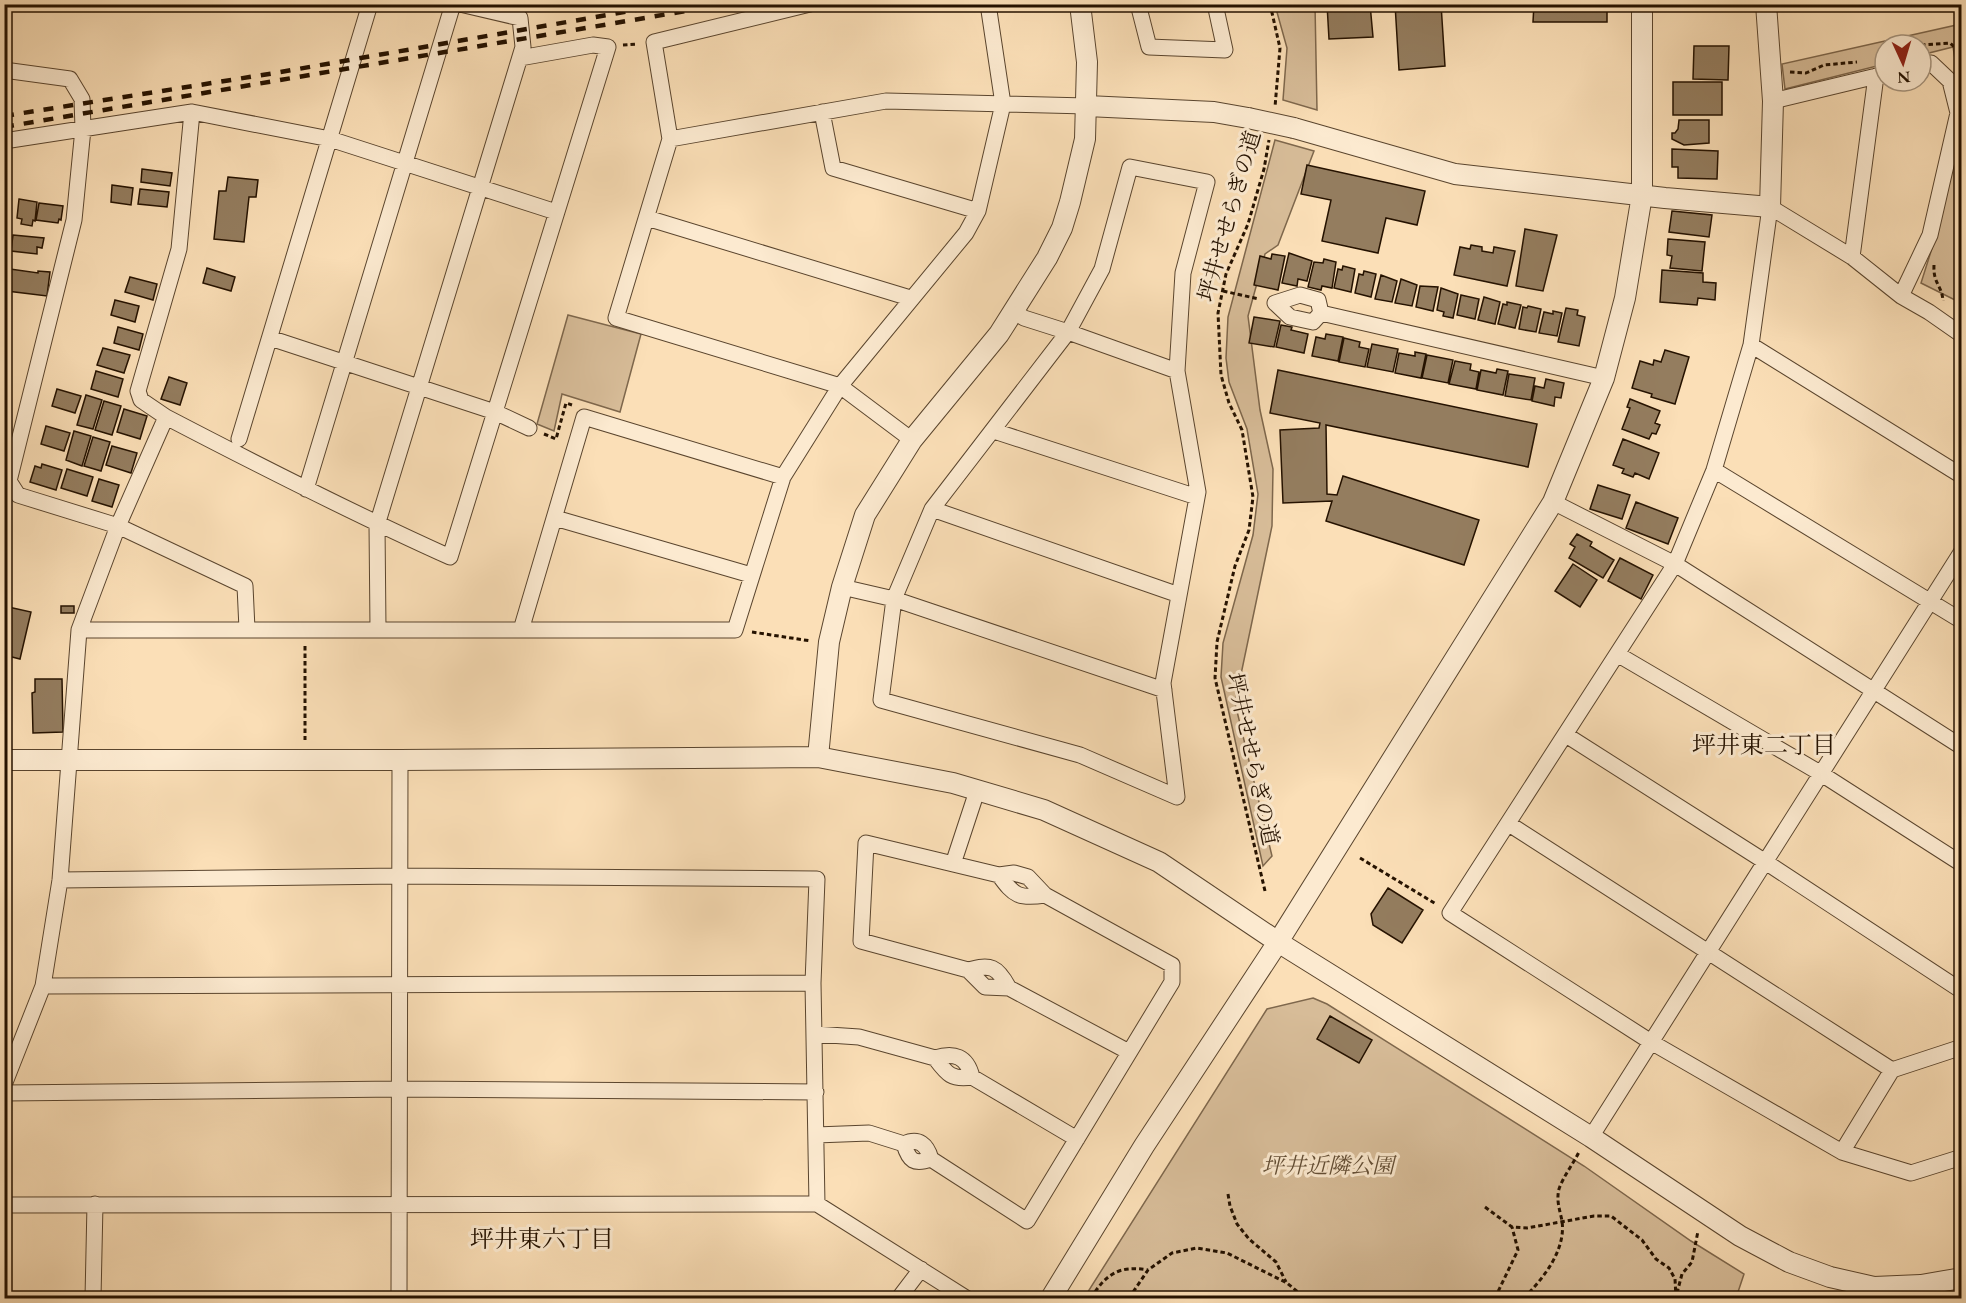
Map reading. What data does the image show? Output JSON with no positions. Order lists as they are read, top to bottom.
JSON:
{
  "streets": {
    "path": ["坪井せせらぎの道"]
  },
  "districts": ["坪井東二丁目", "坪井東六丁目"],
  "parks": ["坪井近隣公園"],
  "north": "bottom"
}
